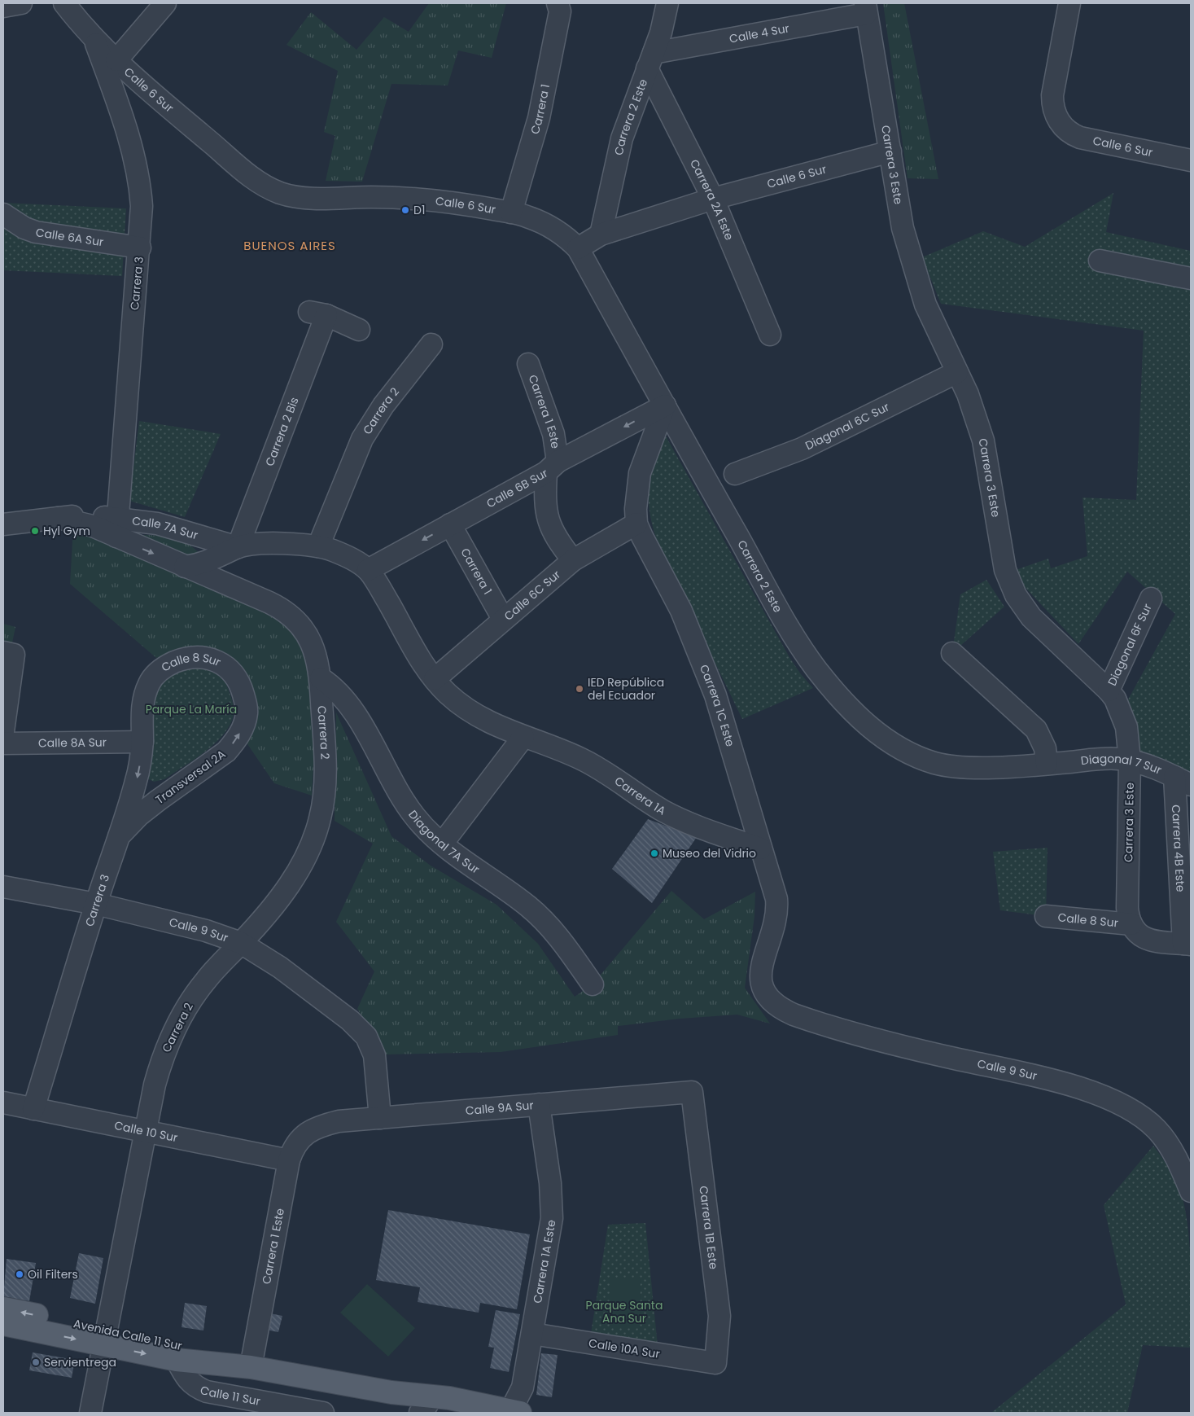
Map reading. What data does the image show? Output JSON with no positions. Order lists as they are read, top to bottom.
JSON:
{
  "streets": {
    "main road": ["Avenida Calle 11 Sur"],
    "street": [
      "Calle 4 Sur",
      "Calle 6 Sur",
      "Carrera 1",
      "Carrera 2 Este",
      "Carrera 3 Este",
      "Carrera 2A Este",
      "Calle 6A Sur",
      "Carrera 3",
      "Carrera 2",
      "Carrera 1 Este",
      "Diagonal 6C Sur",
      "Carrera 2 Bis",
      "Calle 6B Sur",
      "Calle 7A Sur",
      "Calle 6C Sur",
      "Diagonal 6F Sur",
      "Calle 8 Sur",
      "Carrera 1C Este",
      "Calle 8A Sur",
      "Diagonal 7 Sur",
      "Transversal 2A",
      "Carrera 1A",
      "Diagonal 7A Sur",
      "Carrera 4B Este",
      "Calle 9 Sur",
      "Calle 9A Sur",
      "Calle 10 Sur",
      "Carrera 1B Este",
      "Carrera 1A Este",
      "Calle 10A Sur",
      "Calle 11 Sur"
    ]
  },
  "crossings": [
    ["Calle 4 Sur", "Carrera 2 Este"],
    ["Calle 4 Sur", "Carrera 3 Este"],
    ["Calle 4 Sur", "Carrera 2A Este"],
    ["Calle 6 Sur", "Carrera 1"],
    ["Calle 6 Sur", "Carrera 2 Este"],
    ["Calle 6 Sur", "Carrera 3 Este"],
    ["Calle 6 Sur", "Carrera 2A Este"],
    ["Calle 6 Sur", "Carrera 3"],
    ["Carrera 1", "Calle 6B Sur"],
    ["Carrera 1", "Calle 6C Sur"],
    ["Carrera 2 Este", "Carrera 2A Este"],
    ["Carrera 2 Este", "Calle 6B Sur"],
    ["Carrera 2 Este", "Carrera 1C Este"],
    ["Carrera 2 Este", "Diagonal 7 Sur"],
    ["Carrera 3 Este", "Diagonal 6C Sur"],
    ["Carrera 3 Este", "Diagonal 6F Sur"],
    ["Carrera 3 Este", "Calle 8 Sur"],
    ["Carrera 3 Este", "Diagonal 7 Sur"],
    ["Calle 6A Sur", "Carrera 3"],
    ["Carrera 3", "Calle 7A Sur"],
    ["Carrera 3", "Calle 8 Sur"],
    ["Carrera 3", "Calle 8A Sur"],
    ["Carrera 3", "Transversal 2A"],
    ["Carrera 3", "Calle 9 Sur"],
    ["Carrera 3", "Calle 10 Sur"],
    ["Carrera 2", "Calle 7A Sur"],
    ["Carrera 2", "Diagonal 7A Sur"],
    ["Carrera 2", "Calle 9 Sur"],
    ["Carrera 2", "Calle 10 Sur"],
    ["Carrera 2", "Avenida Calle 11 Sur"],
    ["Carrera 1 Este", "Calle 6B Sur"],
    ["Carrera 1 Este", "Calle 6C Sur"],
    ["Carrera 1 Este", "Calle 9A Sur"],
    ["Carrera 1 Este", "Calle 10 Sur"],
    ["Carrera 1 Este", "Avenida Calle 11 Sur"],
    ["Calle 6B Sur", "Carrera 1C Este"],
    ["Calle 6B Sur", "Carrera 1A"],
    ["Calle 7A Sur", "Diagonal 7A Sur"],
    ["Calle 6C Sur", "Carrera 1C Este"],
    ["Calle 6C Sur", "Carrera 1A"],
    ["Calle 8 Sur", "Transversal 2A"],
    ["Carrera 1C Este", "Carrera 1A"],
    ["Carrera 1C Este", "Calle 9 Sur"],
    ["Diagonal 7 Sur", "Carrera 4B Este"],
    ["Calle 9 Sur", "Calle 9A Sur"],
    ["Calle 9A Sur", "Carrera 1B Este"],
    ["Calle 9A Sur", "Carrera 1A Este"],
    ["Carrera 1B Este", "Calle 10A Sur"],
    ["Carrera 1A Este", "Avenida Calle 11 Sur"],
    ["Carrera 1A Este", "Calle 10A Sur"],
    ["Avenida Calle 11 Sur", "Calle 11 Sur"]
  ],
  "one_way": ["Calle 6B Sur", "Transversal 2A"],
  "districts": ["BUENOS AIRES"],
  "parks": ["Parque La María", "Parque Santa Ana Sur"],
  "places": [
    "D1",
    "Hyl Gym",
    "IED República del Ecuador",
    "Museo del Vidrio",
    "Oil Filters",
    "Servientrega"
  ]
}
